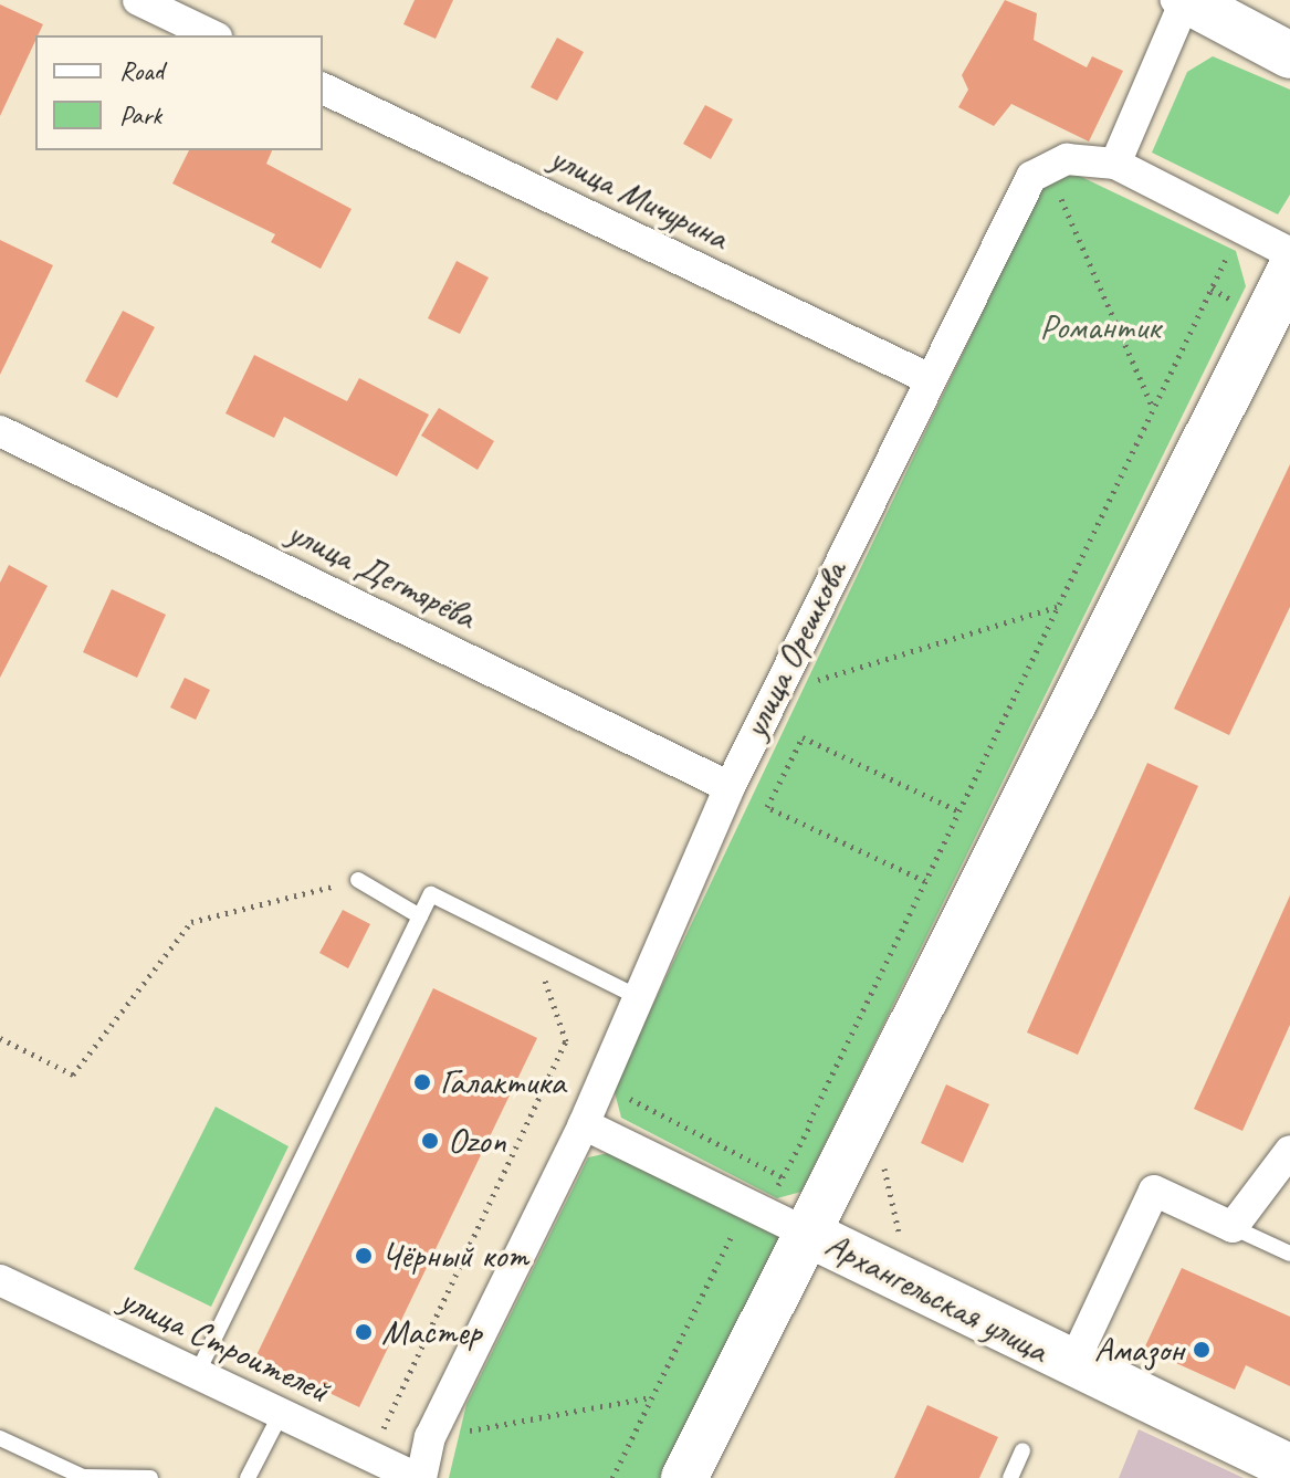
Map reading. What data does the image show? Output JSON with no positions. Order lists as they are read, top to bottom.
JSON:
{
  "streets": {
    "street": [
      "улица Мичурина",
      "улица Дегтярёва",
      "улица Орешкова",
      "Архангельская улица",
      "улица Строителей"
    ]
  },
  "crossings": [
    ["улица Мичурина", "улица Орешкова"],
    ["улица Дегтярёва", "улица Орешкова"],
    ["улица Орешкова", "Архангельская улица"],
    ["улица Орешкова", "улица Строителей"]
  ],
  "parks": ["Романтик"],
  "places": [
    "Галактика",
    "Ozon",
    "Чёрный кот",
    "Мастер",
    "Амазон"
  ],
  "legend": ["Road", "Park"]
}
